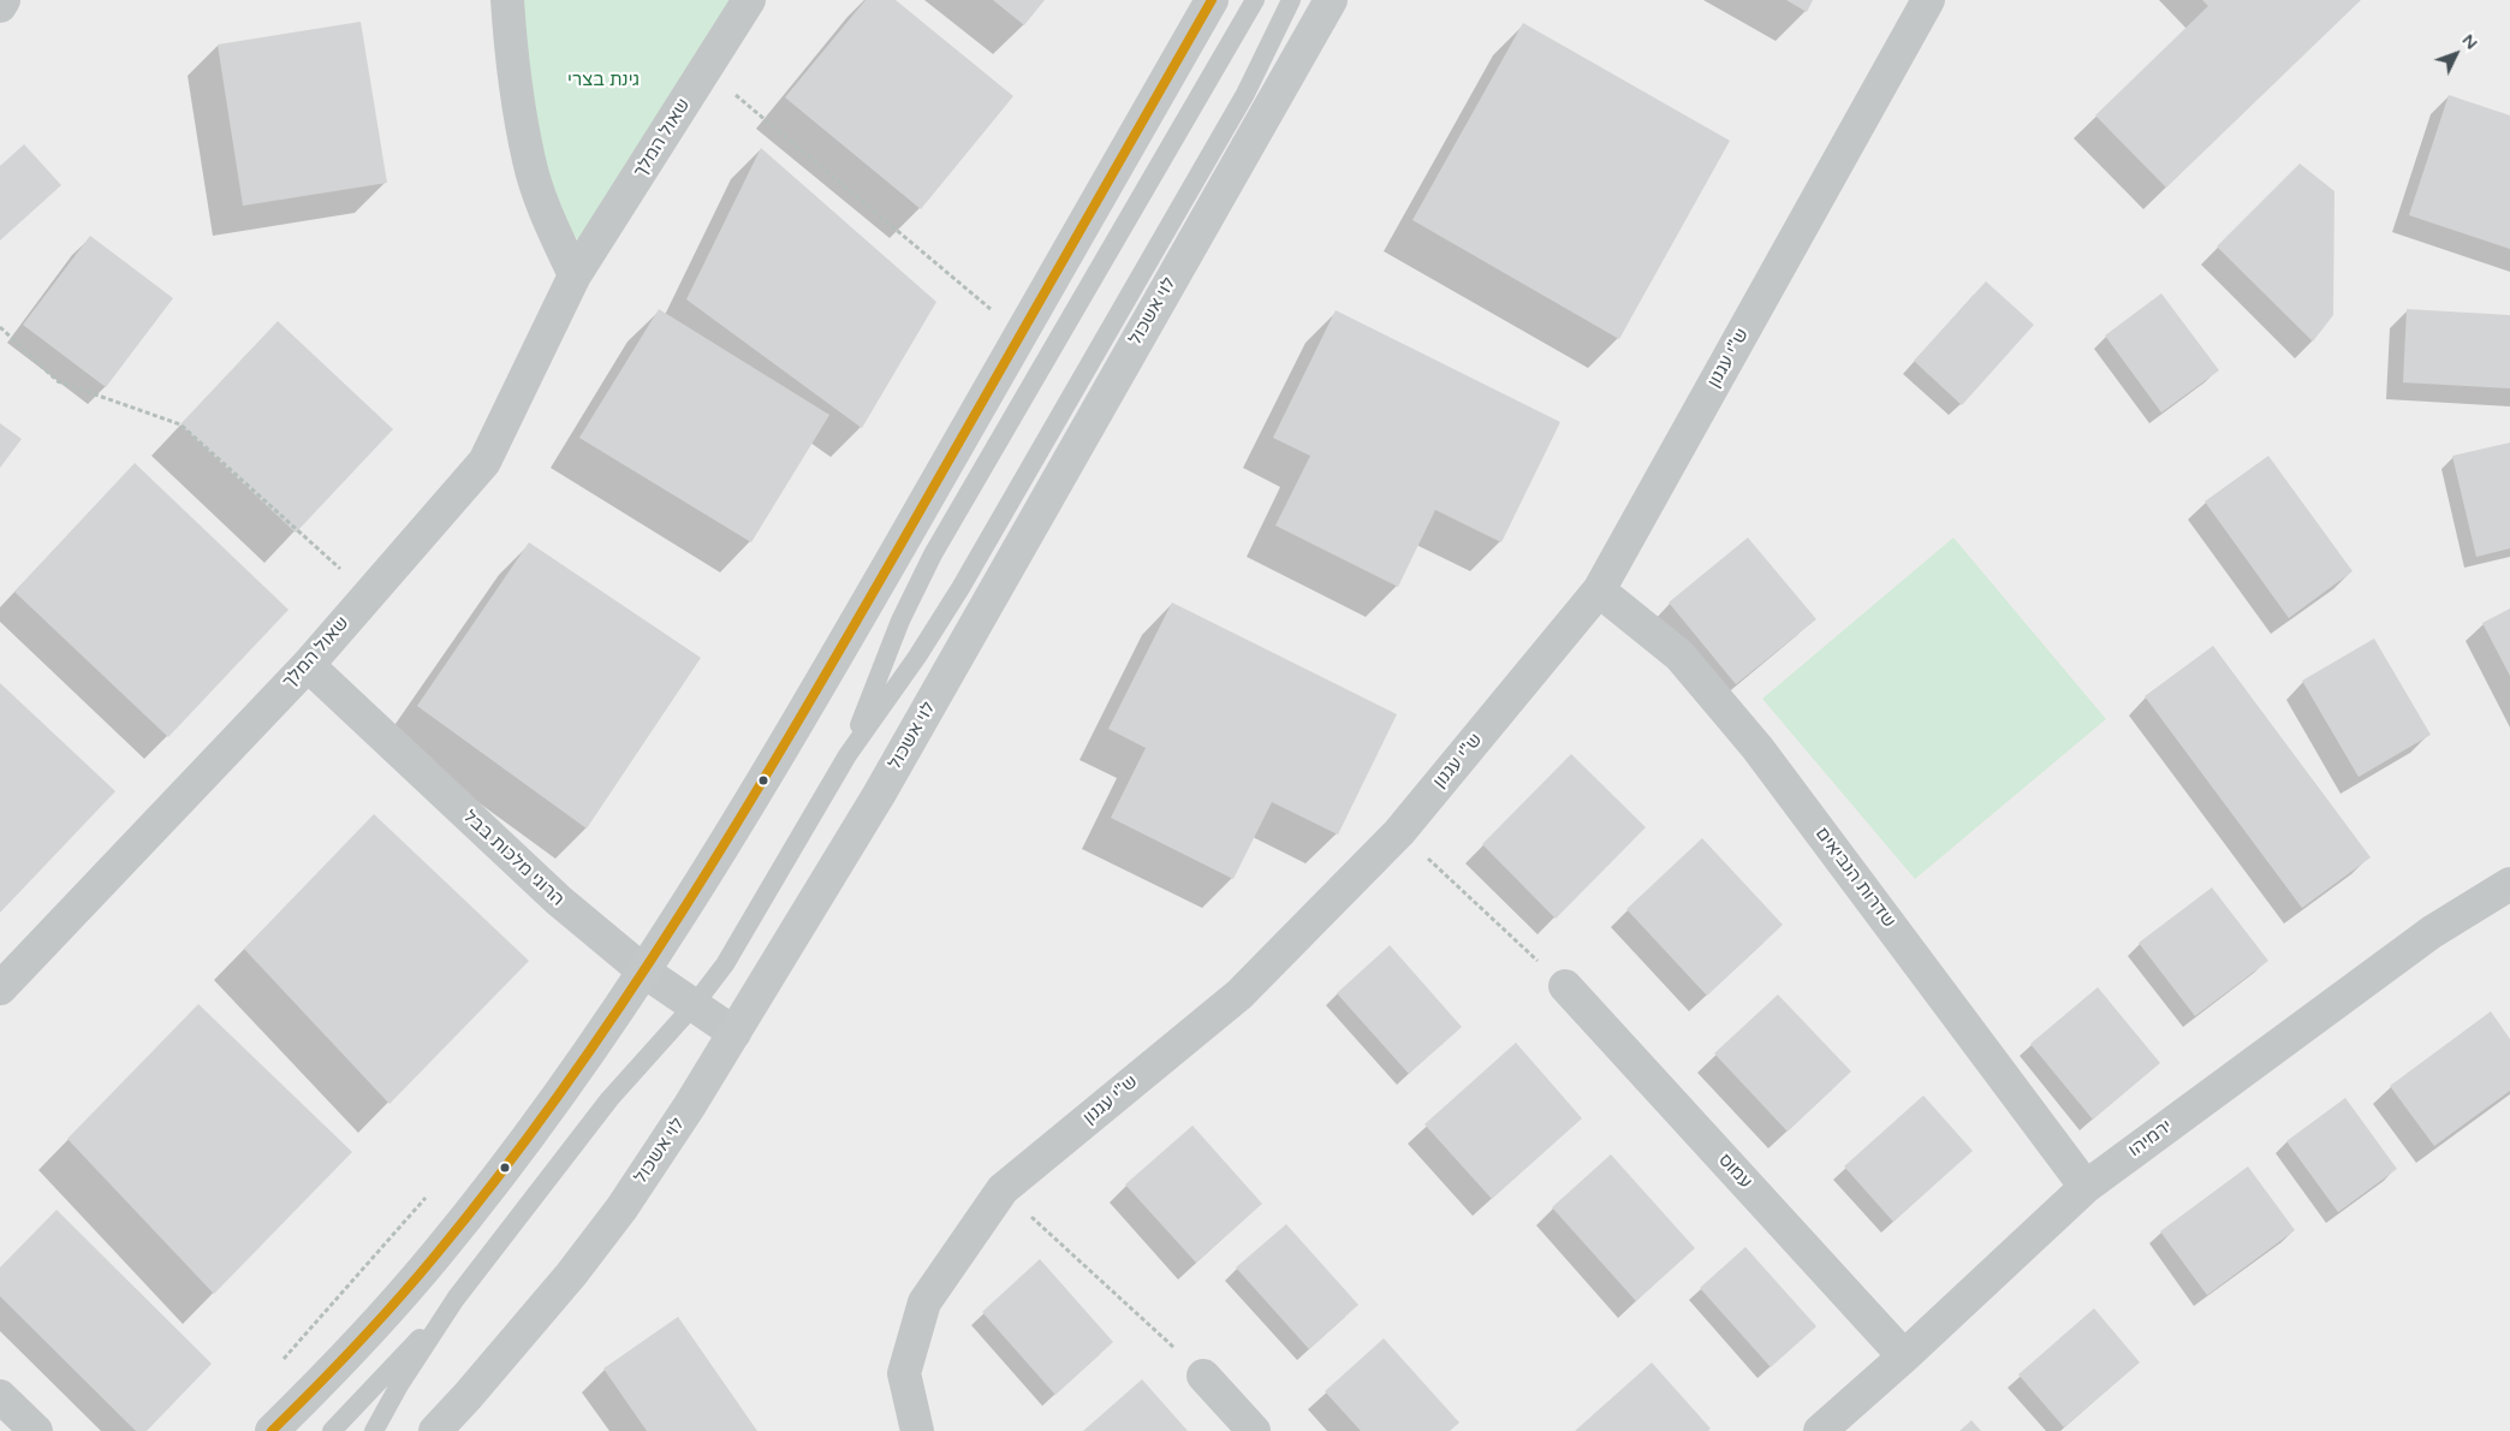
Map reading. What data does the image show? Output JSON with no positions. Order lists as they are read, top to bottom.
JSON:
{
  "streets": {
    "main road": ["לוי אשכול"],
    "street": [
      "שאול המלך",
      "ש\"י עגנון",
      "הרוגי מלכות בבל",
      "שדרות הנביאים",
      "ירמיהו",
      "עמוס"
    ]
  },
  "crossings": [
    ["שאול המלך", "הרוגי מלכות בבל"],
    ["לוי אשכול", "הרוגי מלכות בבל"],
    ["ש\"י עגנון", "שדרות הנביאים"],
    ["שדרות הנביאים", "ירמיהו"],
    ["ירמיהו", "עמוס"]
  ],
  "parks": ["גינת בצרי"],
  "north": "top right"
}
